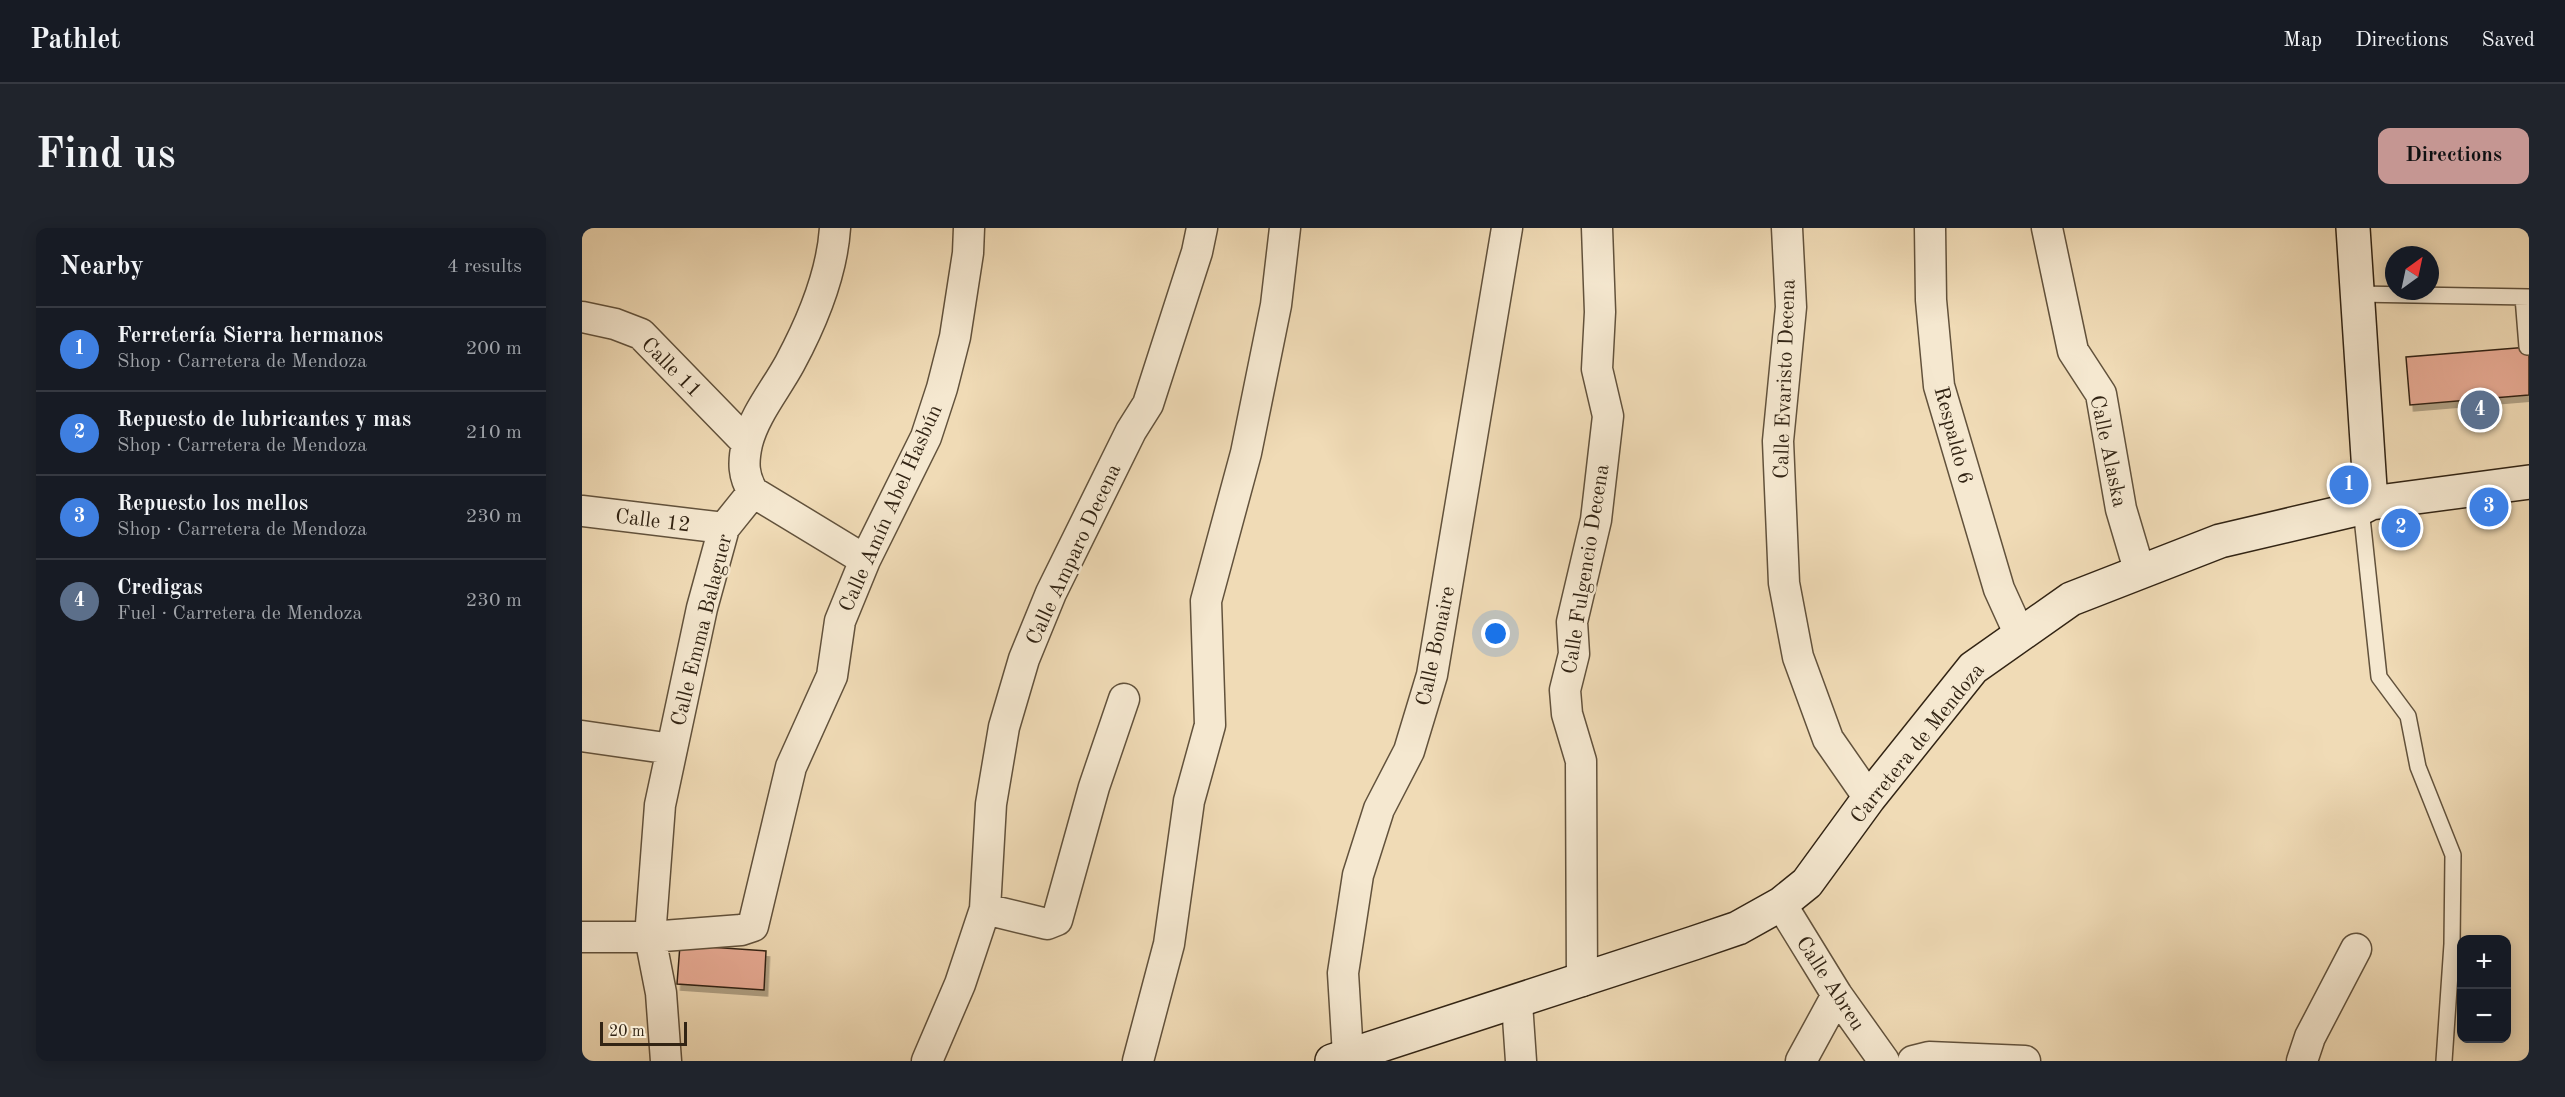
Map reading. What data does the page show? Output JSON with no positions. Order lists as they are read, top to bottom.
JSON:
{
  "streets": {
    "street": [
      "Calle 11",
      "Calle Evaristo Decena",
      "Respaldo 6",
      "Calle Alaska",
      "Calle Amín Abel Hasbún",
      "Calle 12",
      "Calle Amparo Decena",
      "Calle Fulgencio Decena",
      "Calle Emma Balaguer",
      "Calle Bonaire",
      "Carretera de Mendoza",
      "Calle Abreu"
    ]
  },
  "crossings": [
    ["Calle Evaristo Decena", "Carretera de Mendoza"],
    ["Respaldo 6", "Carretera de Mendoza"],
    ["Calle Alaska", "Carretera de Mendoza"],
    ["Calle Amín Abel Hasbún", "Calle Emma Balaguer"],
    ["Calle 12", "Calle Emma Balaguer"],
    ["Calle Fulgencio Decena", "Carretera de Mendoza"],
    ["Calle Bonaire", "Carretera de Mendoza"],
    ["Carretera de Mendoza", "Calle Abreu"]
  ],
  "scale_bar": "20 m",
  "north": "top right",
  "page": {
    "header": "Pathlet",
    "nav": ["Map", "Directions", "Saved"],
    "buttons": "Directions",
    "title": "Find us",
    "heading": ["Nearby", "4 results"],
    "list": [
      {
        "mark": "1",
        "name": "Ferretería Sierra hermanos",
        "note": "Shop · Carretera de Mendoza",
        "value": "200 m"
      },
      {
        "mark": "2",
        "name": "Repuesto de lubricantes y mas",
        "note": "Shop · Carretera de Mendoza",
        "value": "210 m"
      },
      {
        "mark": "3",
        "name": "Repuesto los mellos",
        "note": "Shop · Carretera de Mendoza",
        "value": "230 m"
      },
      {
        "mark": "4",
        "name": "Credigas",
        "note": "Fuel · Carretera de Mendoza",
        "value": "230 m"
      }
    ],
    "pins": [
      "4",
      "1",
      "3",
      "2"
    ],
    "map_buttons": ["+", "−"],
    "scale": "20 m"
  }
}
